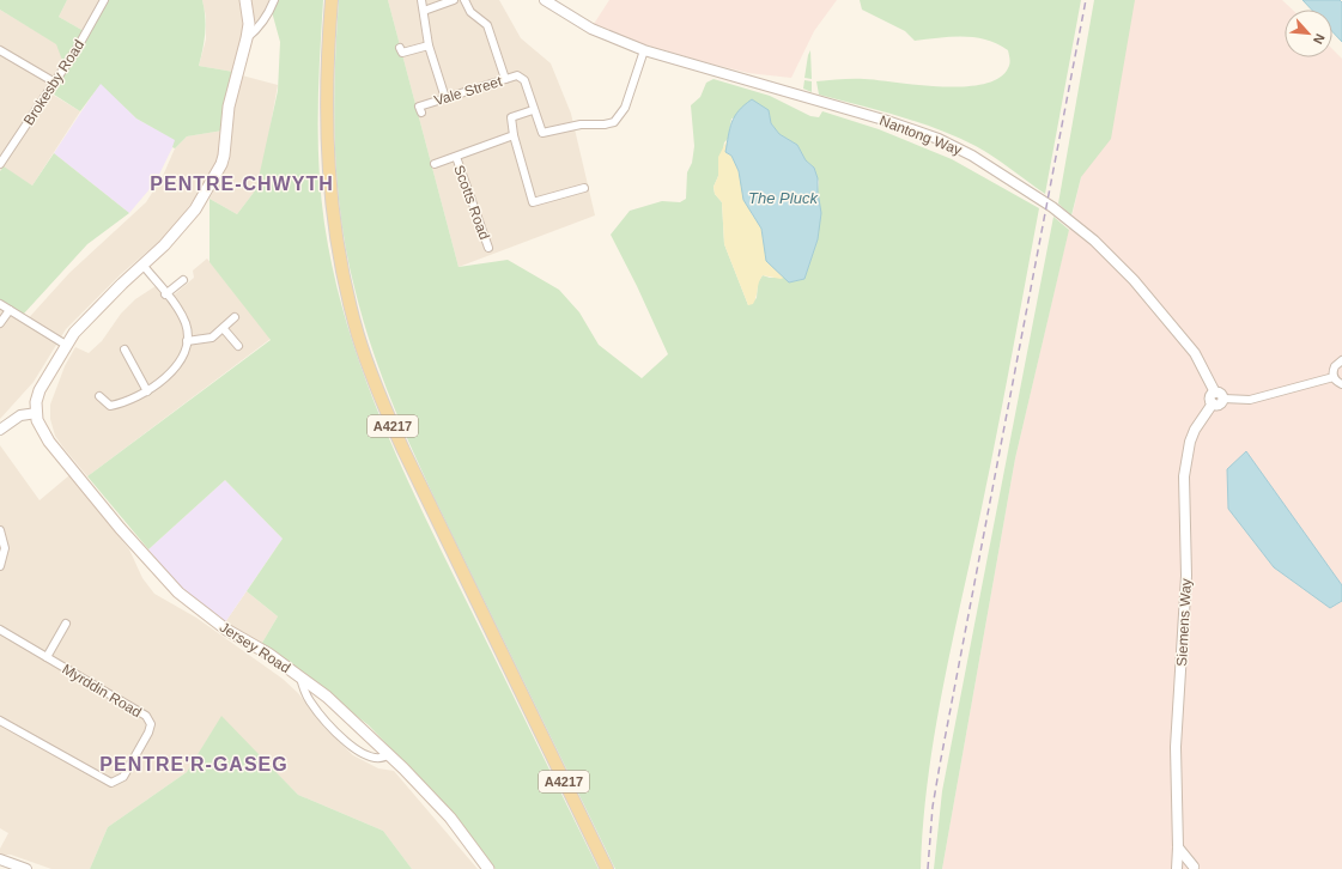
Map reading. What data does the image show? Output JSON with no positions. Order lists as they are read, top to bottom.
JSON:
{
  "streets": {
    "main road": ["A4217", "Jersey Road"],
    "street": [
      "Brokesby Road",
      "Vale Street",
      "Nantong Way",
      "Scotts Road",
      "Siemens Way",
      "Myrddin Road"
    ]
  },
  "crossings": [
    ["Vale Street", "Nantong Way"],
    ["Nantong Way", "Siemens Way"]
  ],
  "districts": ["PENTRE-CHWYTH", "PENTRE'R-GASEG"],
  "water": ["The Pluck"],
  "north": "bottom right"
}
